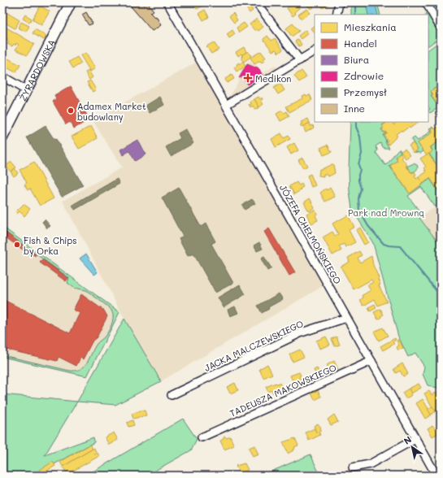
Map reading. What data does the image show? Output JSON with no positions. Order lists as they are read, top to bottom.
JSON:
{
  "streets": {
    "main road": ["ŻYRARDOWSKA"],
    "street": ["JÓZEFA CHEŁMOŃSKIEGO", "JACKA MALCZEWSKIEGO", "TADEUSZA MAKOWSKIEGO"]
  },
  "crossings": [
    ["JÓZEFA CHEŁMOŃSKIEGO", "JACKA MALCZEWSKIEGO"],
    ["JÓZEFA CHEŁMOŃSKIEGO", "TADEUSZA MAKOWSKIEGO"]
  ],
  "parks": ["Park nad Mrowną"],
  "places": {
    "health": ["Medikon"],
    "other": ["Adamex Market budowlany", "Fish & Chips by Orka"]
  },
  "legend": [
    "Mieszkania",
    "Handel",
    "Biura",
    "Zdrowie",
    "Przemysł",
    "Inne"
  ],
  "north": "top left"
}
